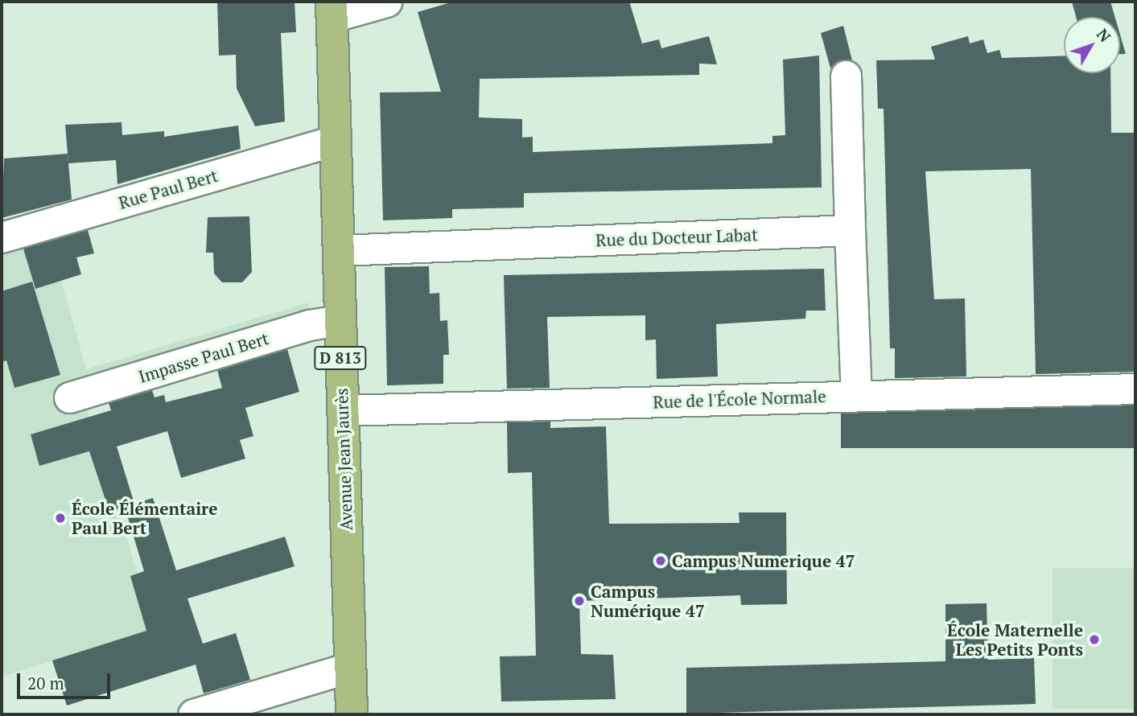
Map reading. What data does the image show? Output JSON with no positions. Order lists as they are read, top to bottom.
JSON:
{
  "streets": {
    "main road": ["D 813", "Avenue Jean Jaurès"],
    "street": [
      "Rue Paul Bert",
      "Rue du Docteur Labat",
      "Impasse Paul Bert",
      "Rue de l'École Normale"
    ]
  },
  "crossings": [
    ["Rue Paul Bert", "Avenue Jean Jaurès"],
    ["Rue du Docteur Labat", "Avenue Jean Jaurès"],
    ["Impasse Paul Bert", "Avenue Jean Jaurès"],
    ["Rue de l'École Normale", "Avenue Jean Jaurès"]
  ],
  "places": [
    "École Élémentaire Paul Bert",
    "Campus Numerique 47",
    "Campus Numérique 47",
    "École Maternelle Les Petits Ponts"
  ],
  "scale_bar": "20 m",
  "north": "top right"
}
